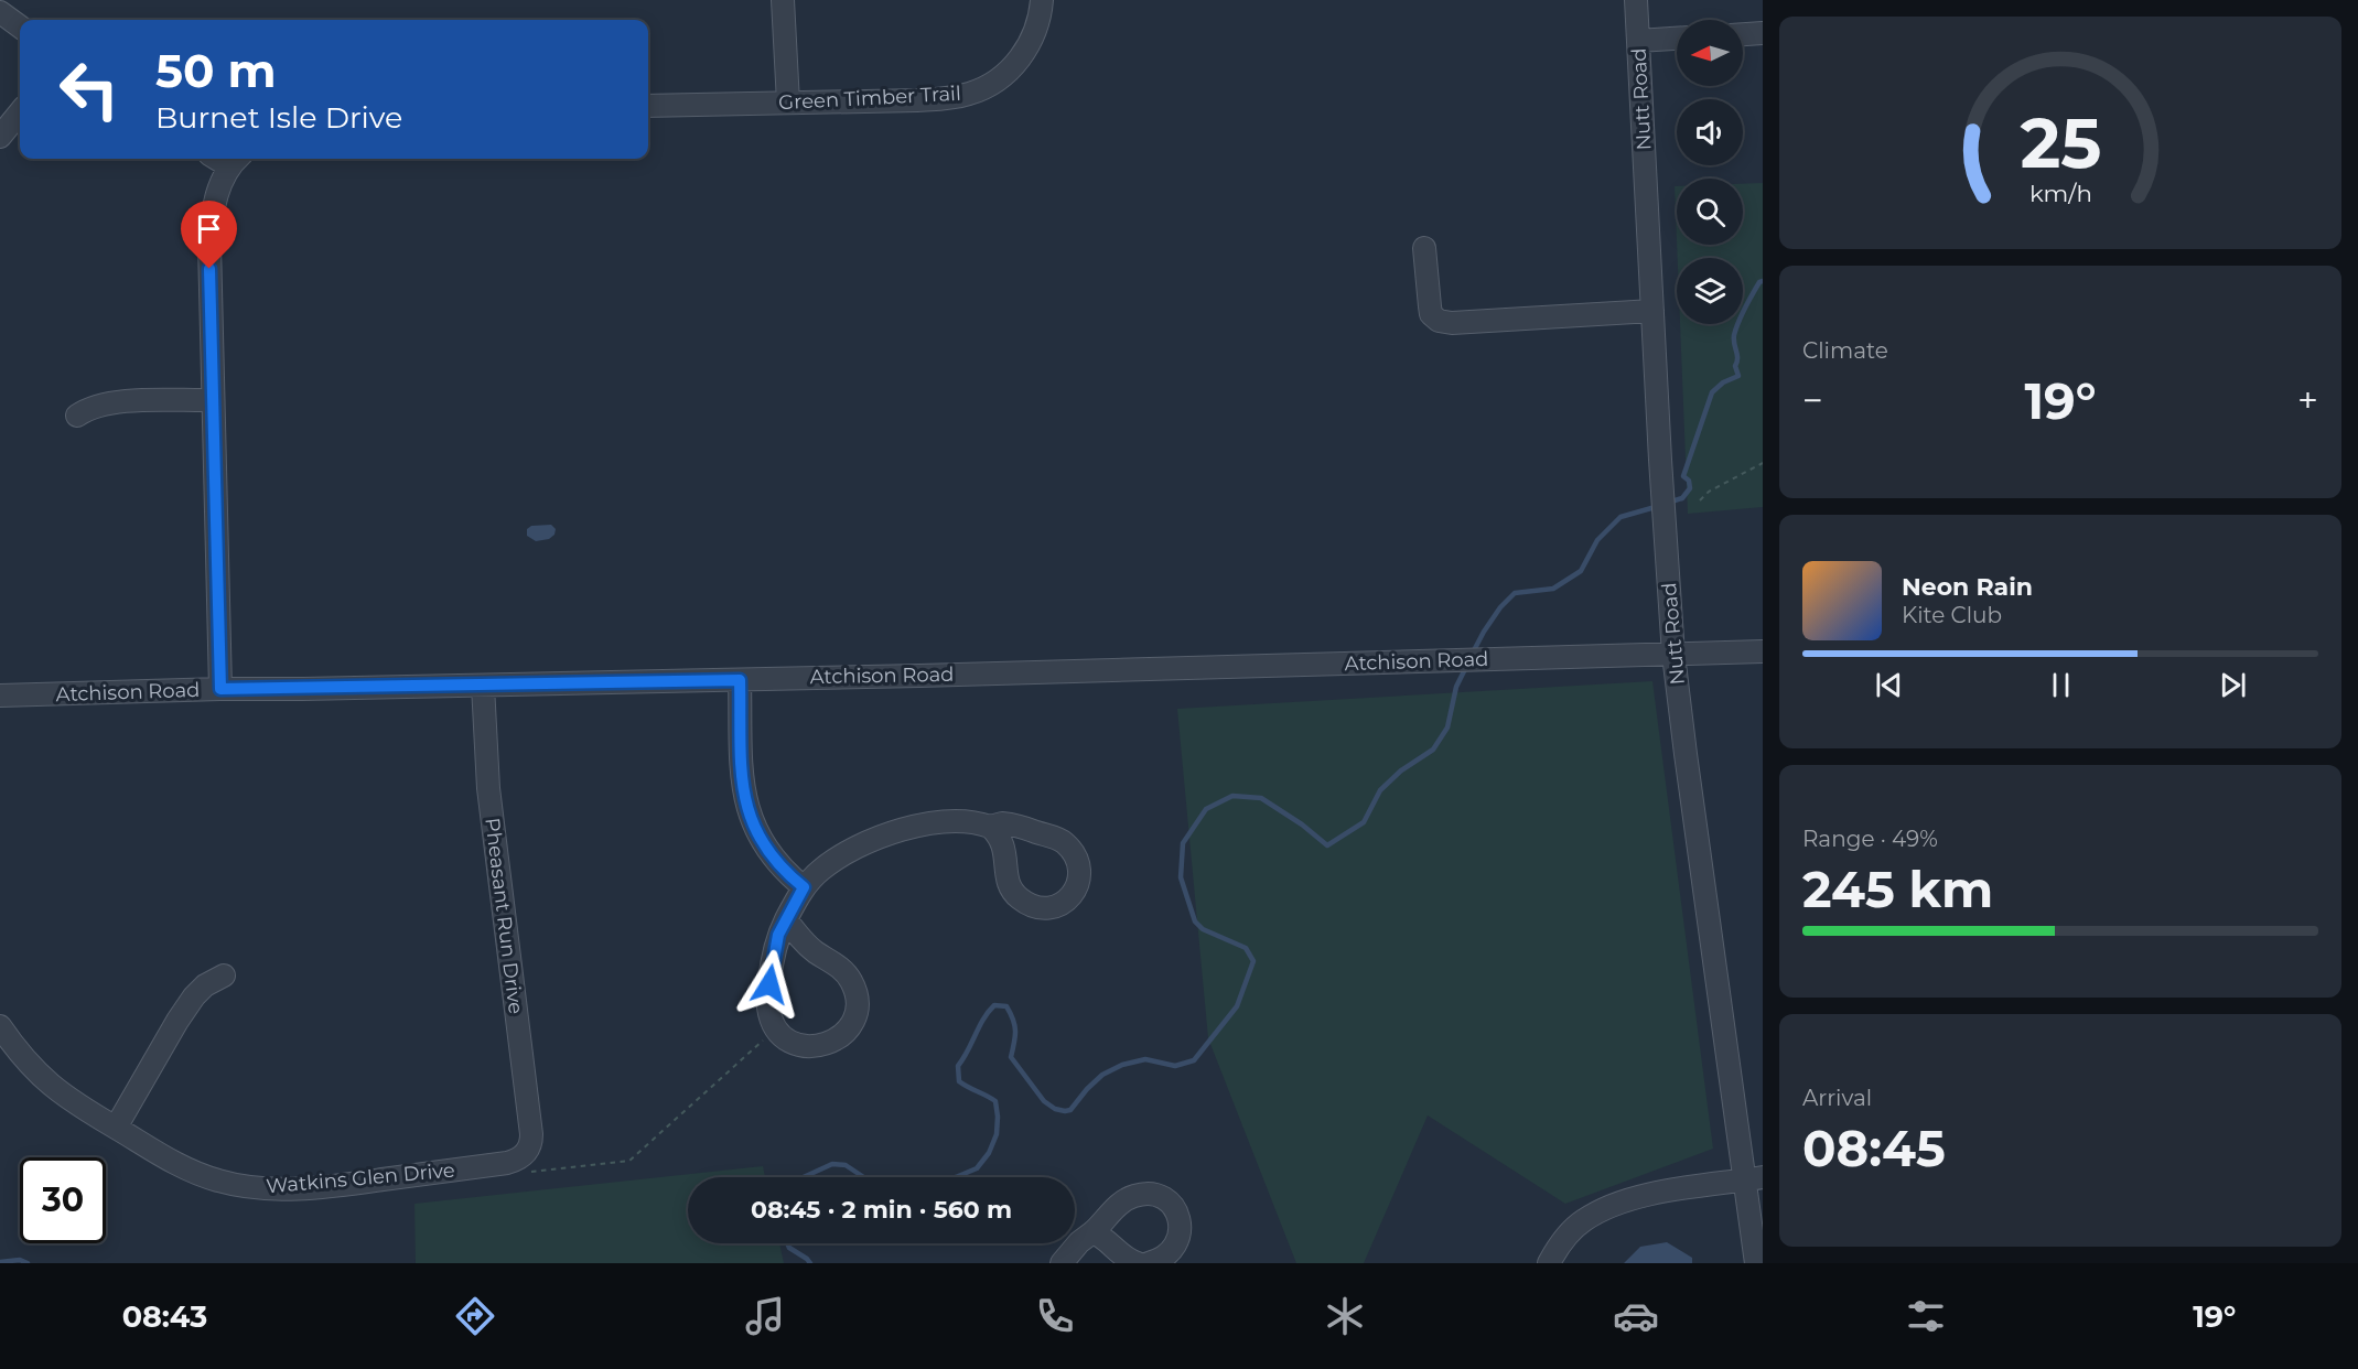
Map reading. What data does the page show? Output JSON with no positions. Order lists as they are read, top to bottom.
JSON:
{
  "streets": {
    "street": [
      "Green Timber Trail",
      "Nutt Road",
      "Atchison Road",
      "Pheasant Run Drive",
      "Watkins Glen Drive"
    ]
  },
  "crossings": [
    ["Nutt Road", "Atchison Road"],
    ["Atchison Road", "Pheasant Run Drive"],
    ["Pheasant Run Drive", "Watkins Glen Drive"]
  ],
  "north": "left",
  "page": {
    "turn": ["50 m", "Burnet Isle Drive"],
    "tile": [
      "Climate",
      ["Range · 49%", "245 km"],
      ["Arrival", "08:45"]
    ],
    "heat": ["−", "19°", "+"],
    "song": ["Neon Rain", "Kite Club"],
    "limit": "30",
    "trip": "08:45 · 2 min · 560 m",
    "tabs": ["08:43", "19°"],
    "gauge": ["25", "km/h"]
  }
}
